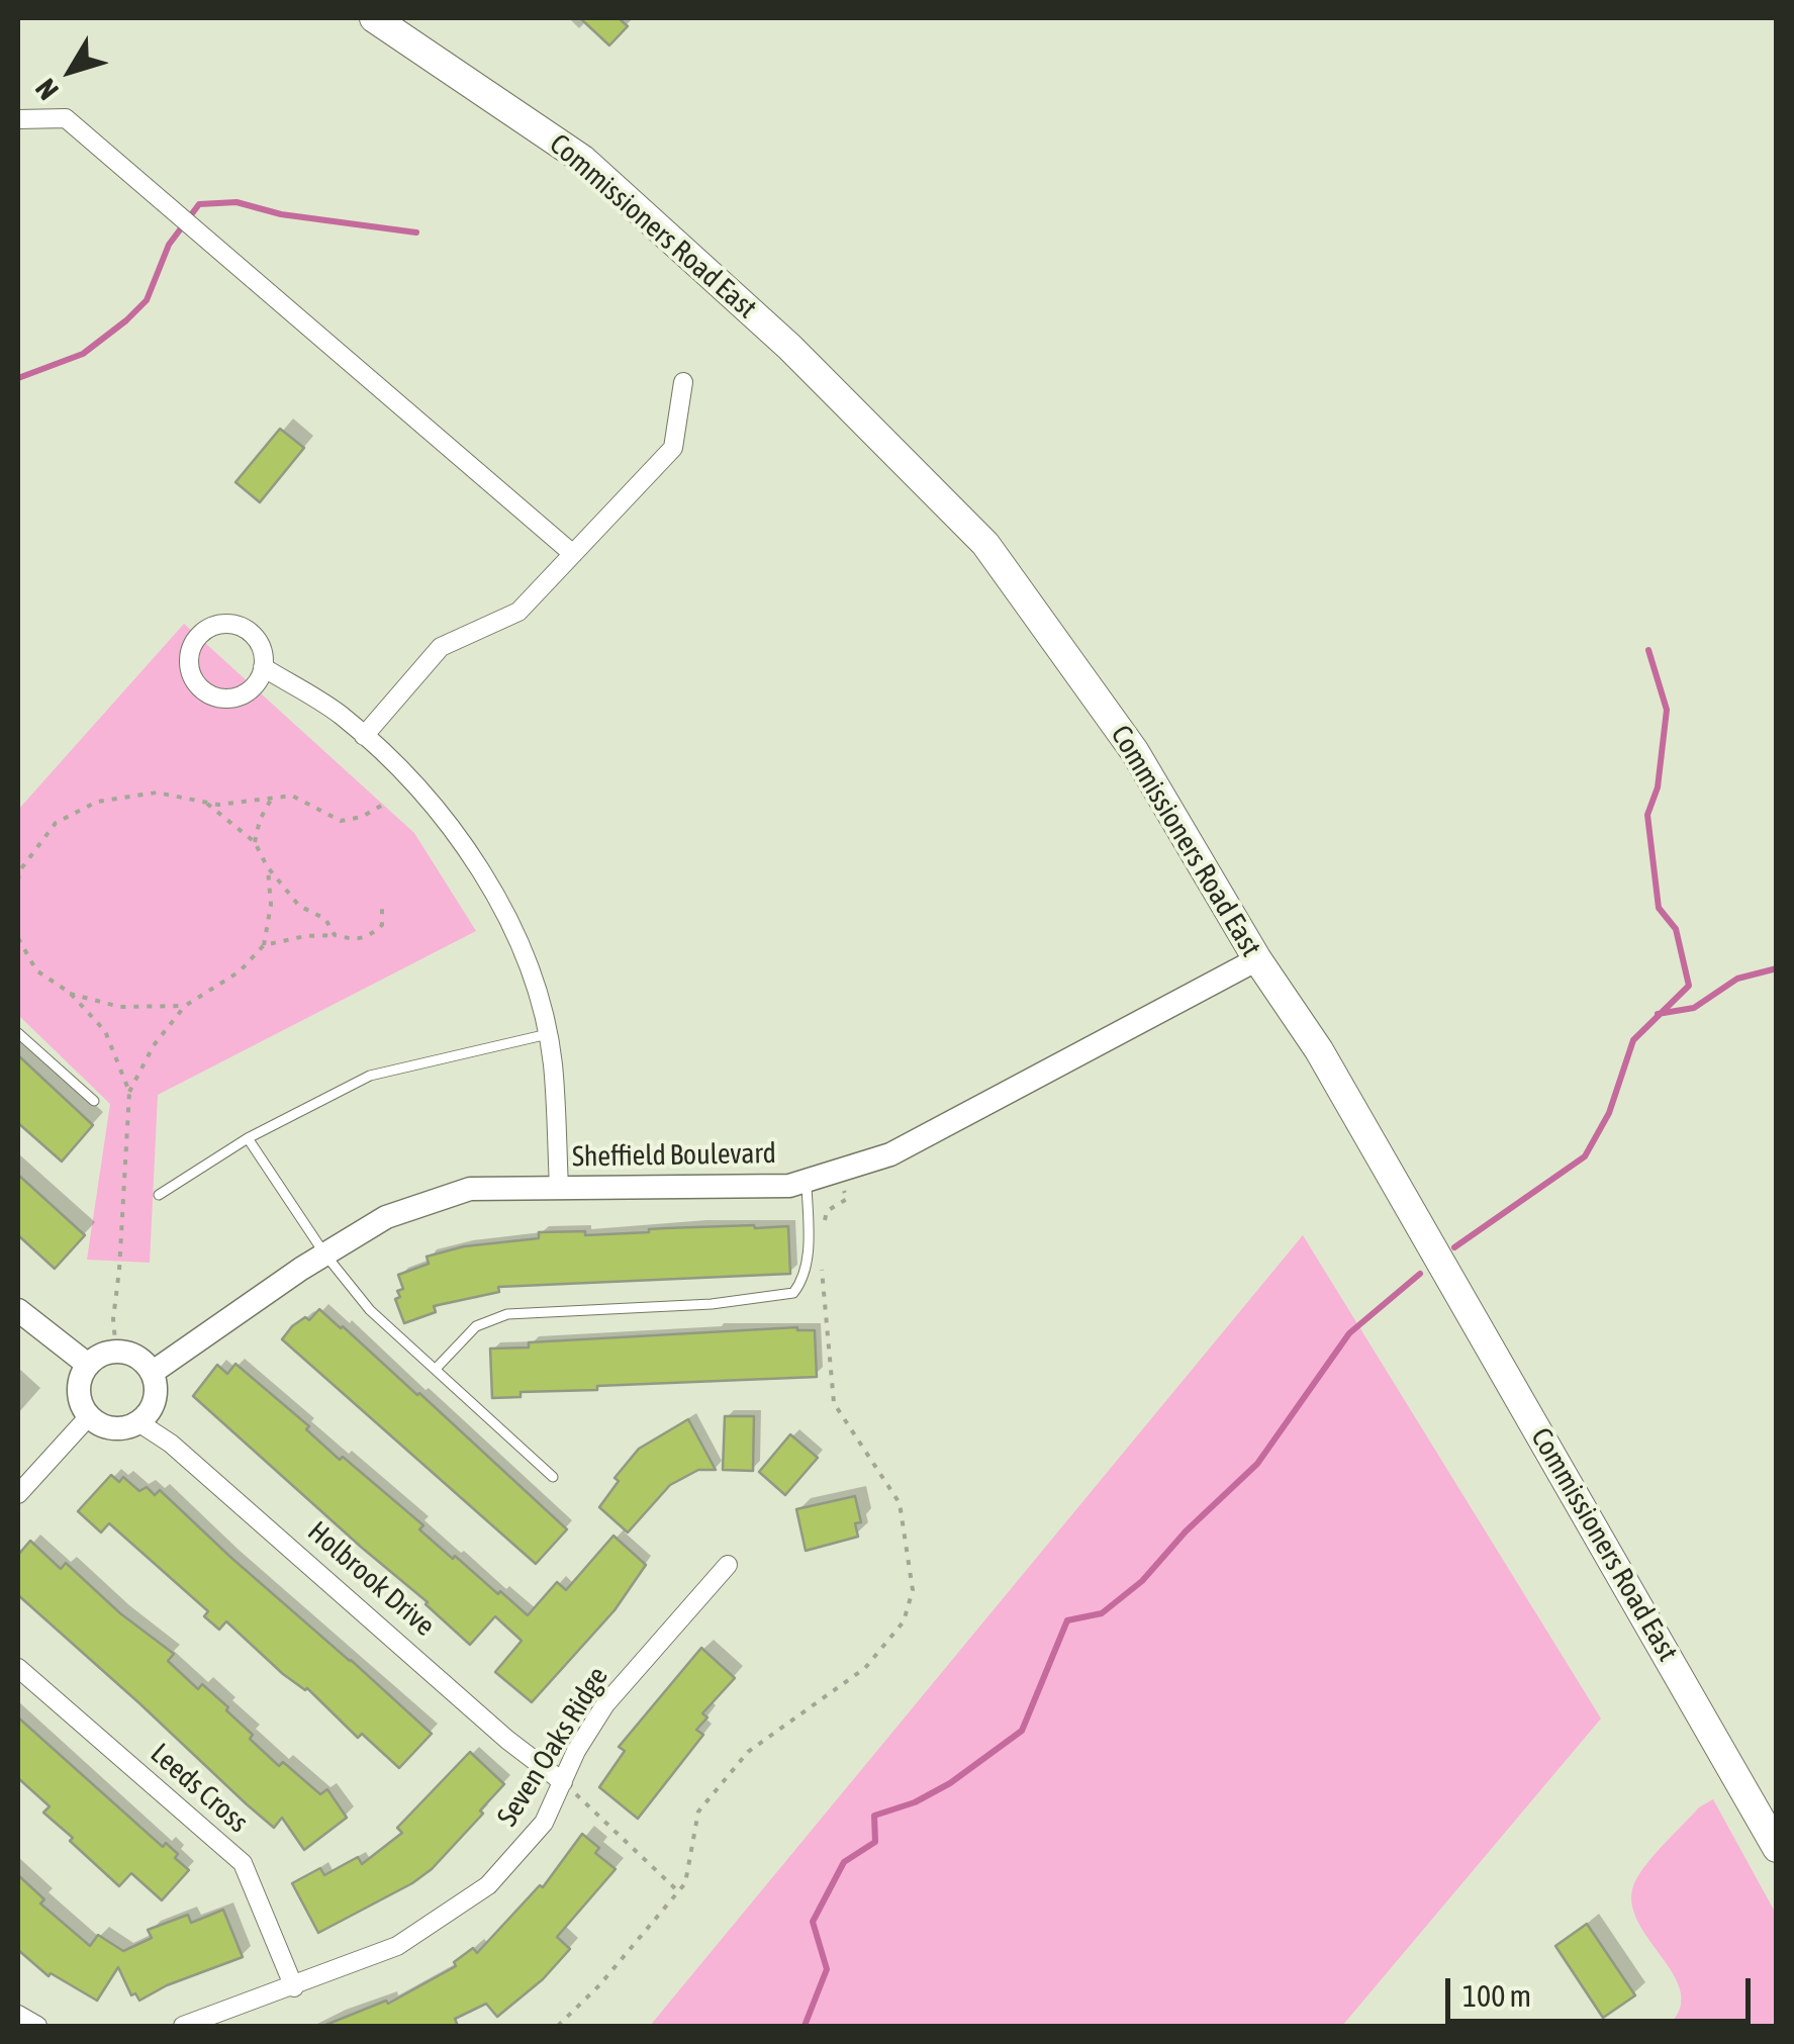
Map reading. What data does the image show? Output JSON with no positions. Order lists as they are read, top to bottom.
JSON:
{
  "streets": {
    "main road": ["Commissioners Road East"],
    "street": [
      "Sheffield Boulevard",
      "Holbrook Drive",
      "Seven Oaks Ridge",
      "Leeds Cross"
    ]
  },
  "crossings": [
    ["Commissioners Road East", "Sheffield Boulevard"],
    ["Sheffield Boulevard", "Holbrook Drive"],
    ["Holbrook Drive", "Seven Oaks Ridge"],
    ["Seven Oaks Ridge", "Leeds Cross"]
  ],
  "scale_bar": "100 m",
  "north": "bottom left"
}
